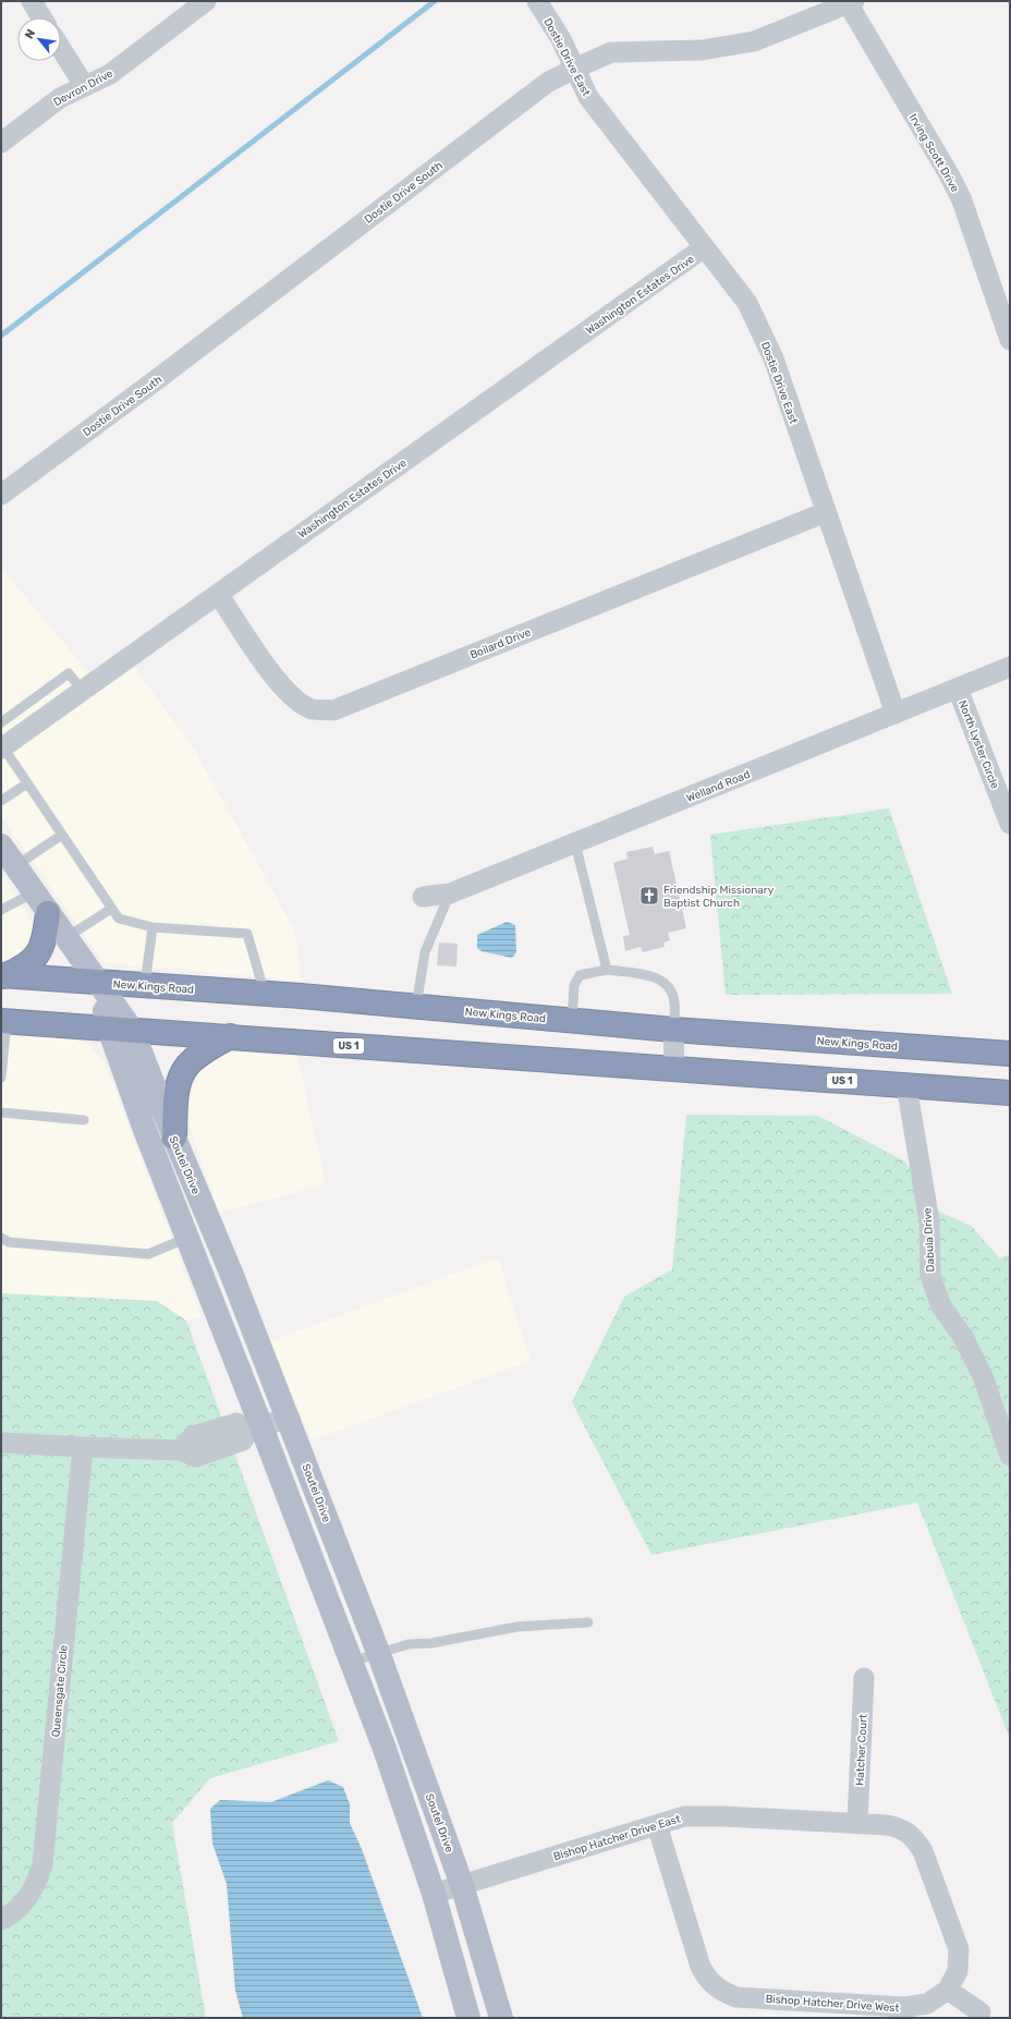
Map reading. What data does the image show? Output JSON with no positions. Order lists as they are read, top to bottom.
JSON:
{
  "streets": {
    "highway": ["New Kings Road", "US 1"],
    "main road": ["Soutel Drive"],
    "street": [
      "Dostie Drive East",
      "Devron Drive",
      "Irving Scott Drive",
      "Dostie Drive South",
      "Washington Estates Drive",
      "Boilard Drive",
      "North Lyster Circle",
      "Welland Road",
      "Dabula Drive",
      "Queensgate Circle",
      "Hatcher Court",
      "Bishop Hatcher Drive East",
      "Bishop Hatcher Drive West"
    ]
  },
  "crossings": [
    ["Dostie Drive East", "Dostie Drive South"],
    ["Dostie Drive East", "Washington Estates Drive"],
    ["Dostie Drive East", "Boilard Drive"],
    ["Dostie Drive East", "Welland Road"],
    ["Irving Scott Drive", "Dostie Drive South"],
    ["Washington Estates Drive", "Boilard Drive"],
    ["North Lyster Circle", "Welland Road"],
    ["New Kings Road", "Soutel Drive"],
    ["US 1", "Soutel Drive"],
    ["US 1", "Dabula Drive"],
    ["Soutel Drive", "Bishop Hatcher Drive East"],
    ["Hatcher Court", "Bishop Hatcher Drive East"],
    ["Bishop Hatcher Drive East", "Bishop Hatcher Drive West"]
  ],
  "places": {
    "church": ["Friendship Missionary Baptist Church"]
  },
  "north": "top left"
}
